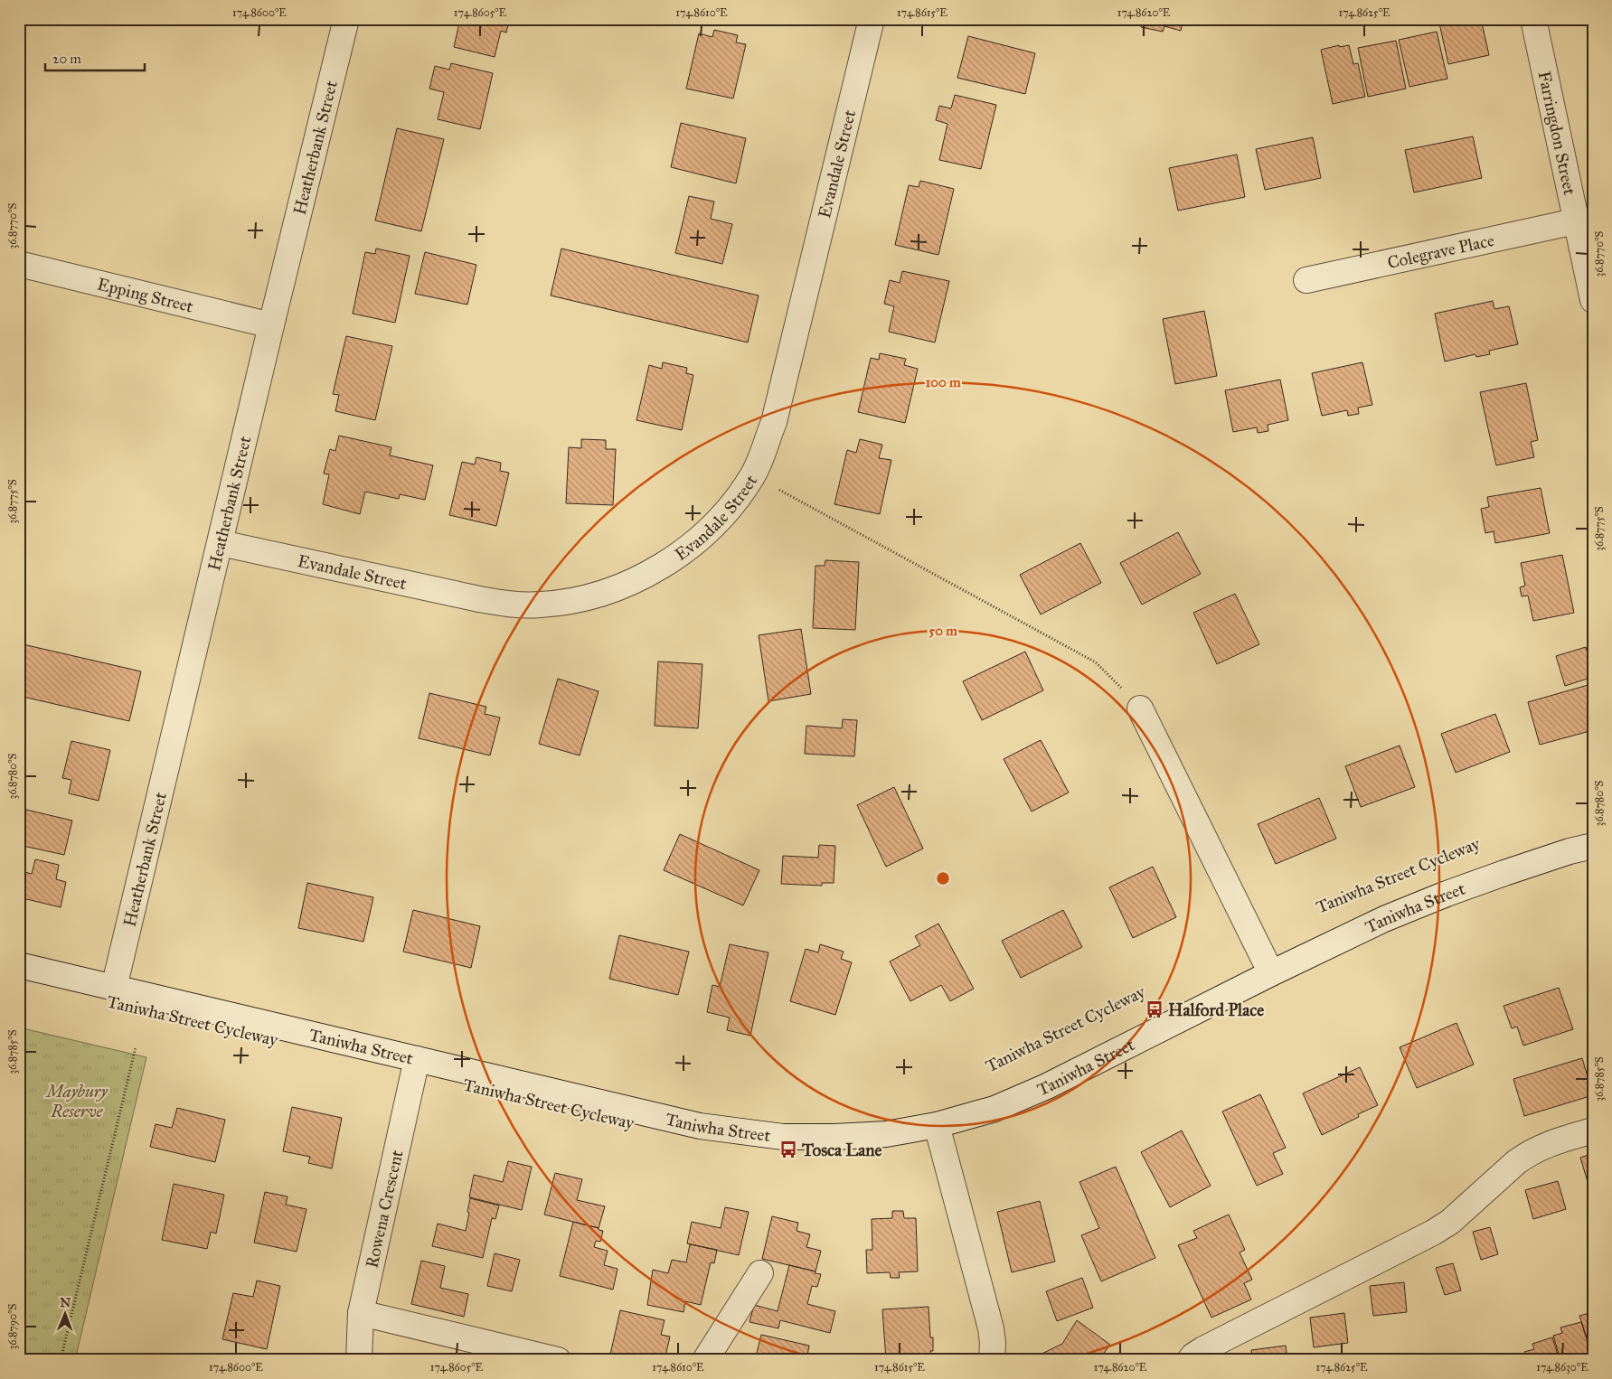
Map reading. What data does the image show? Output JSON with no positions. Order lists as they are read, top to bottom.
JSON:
{
  "streets": {
    "street": [
      "Farringdon Street",
      "Heatherbank Street",
      "Evandale Street",
      "Colegrave Place",
      "Epping Street",
      "Taniwha Street",
      "Rowena Crescent"
    ]
  },
  "crossings": [
    ["Farringdon Street", "Colegrave Place"],
    ["Heatherbank Street", "Evandale Street"],
    ["Heatherbank Street", "Epping Street"],
    ["Heatherbank Street", "Taniwha Street"],
    ["Taniwha Street", "Rowena Crescent"]
  ],
  "parks": ["Maybury Reserve"],
  "places": {
    "bus stop": ["Halford Place", "Tosca Lane"]
  },
  "scale_bar": "20 m",
  "north": "top",
  "coordinates": [
    "174.8600°E",
    "174.8605°E",
    "174.8610°E",
    "174.8615°E",
    "174.8620°E",
    "174.8625°E",
    "36.8770°S",
    "36.8775°S",
    "36.8780°S",
    "36.8785°S",
    "36.8790°S",
    "174.8630°E"
  ],
  "rings": ["100 m", "50 m"]
}
